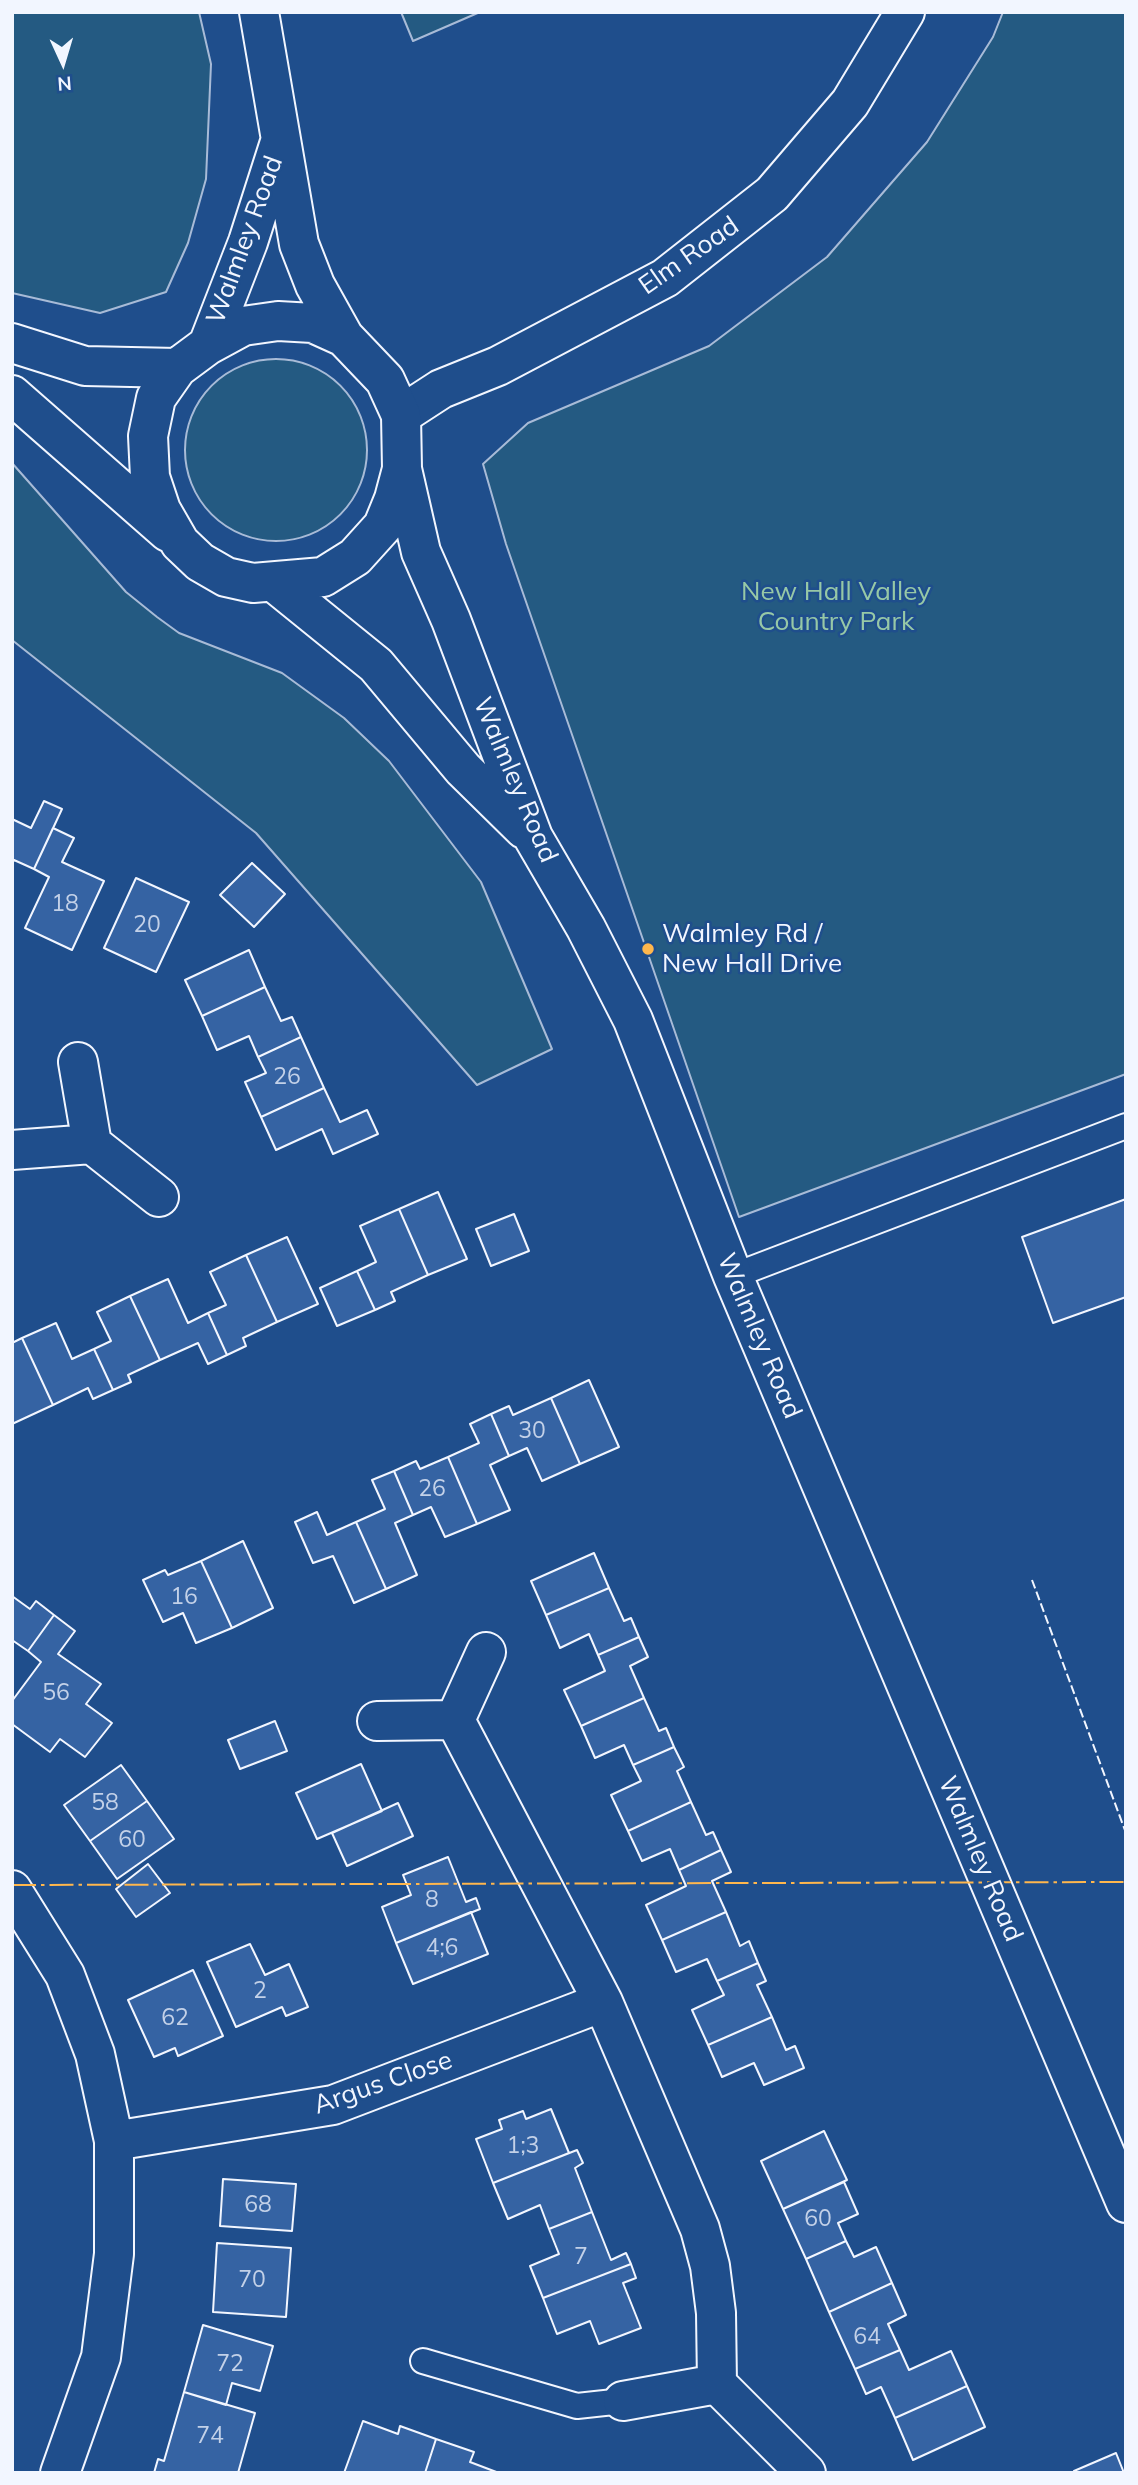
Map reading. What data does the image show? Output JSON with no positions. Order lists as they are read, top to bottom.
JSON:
{
  "streets": {
    "main road": ["Walmley Road", "Elm Road", "Argus Close"]
  },
  "parks": ["New Hall Valley Country Park"],
  "places": ["Walmley Rd / New Hall Drive"],
  "house_numbers": [
    "18",
    "20",
    "26",
    "30",
    "26",
    "16",
    "56",
    "58",
    "60",
    "8",
    "4;6",
    "2",
    "62",
    "1;3",
    "68",
    "60",
    "7",
    "70",
    "64",
    "72",
    "74"
  ],
  "north": "bottom"
}
